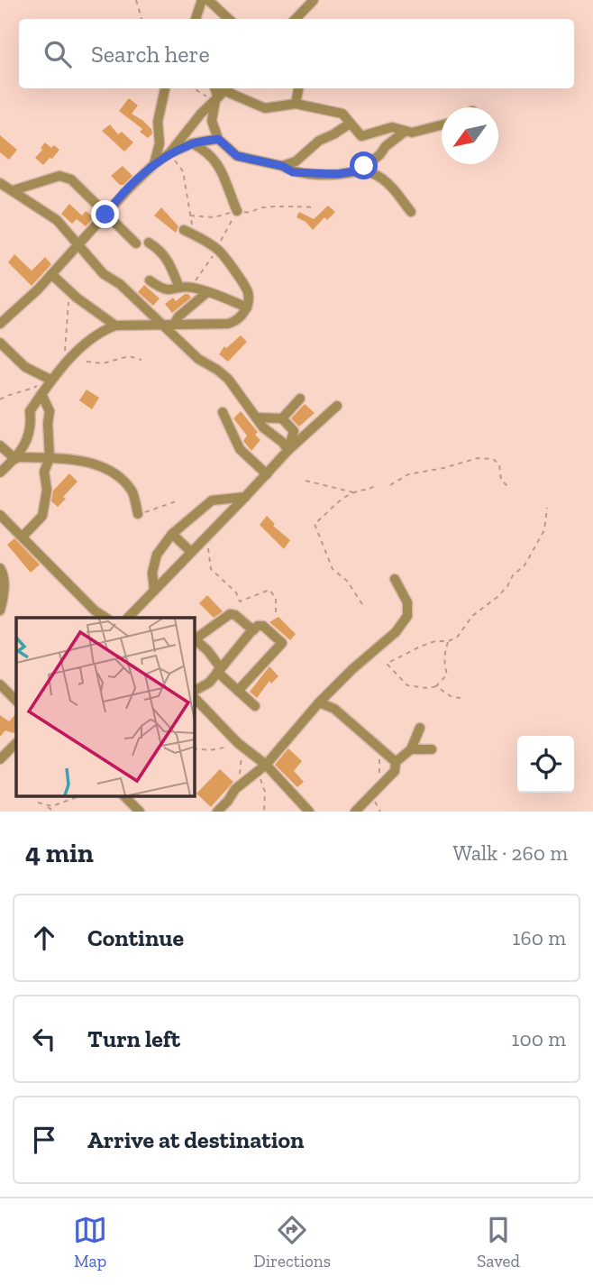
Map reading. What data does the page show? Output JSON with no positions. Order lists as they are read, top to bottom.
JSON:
{
  "north": "bottom left",
  "page": {
    "search": "Search here",
    "heading": ["4 min", "Walk · 260 m"],
    "list": [
      ["Continue", "160 m"],
      ["Turn left", "100 m"],
      "Arrive at destination"
    ],
    "nav": ["Map", "Directions", "Saved"]
  }
}
